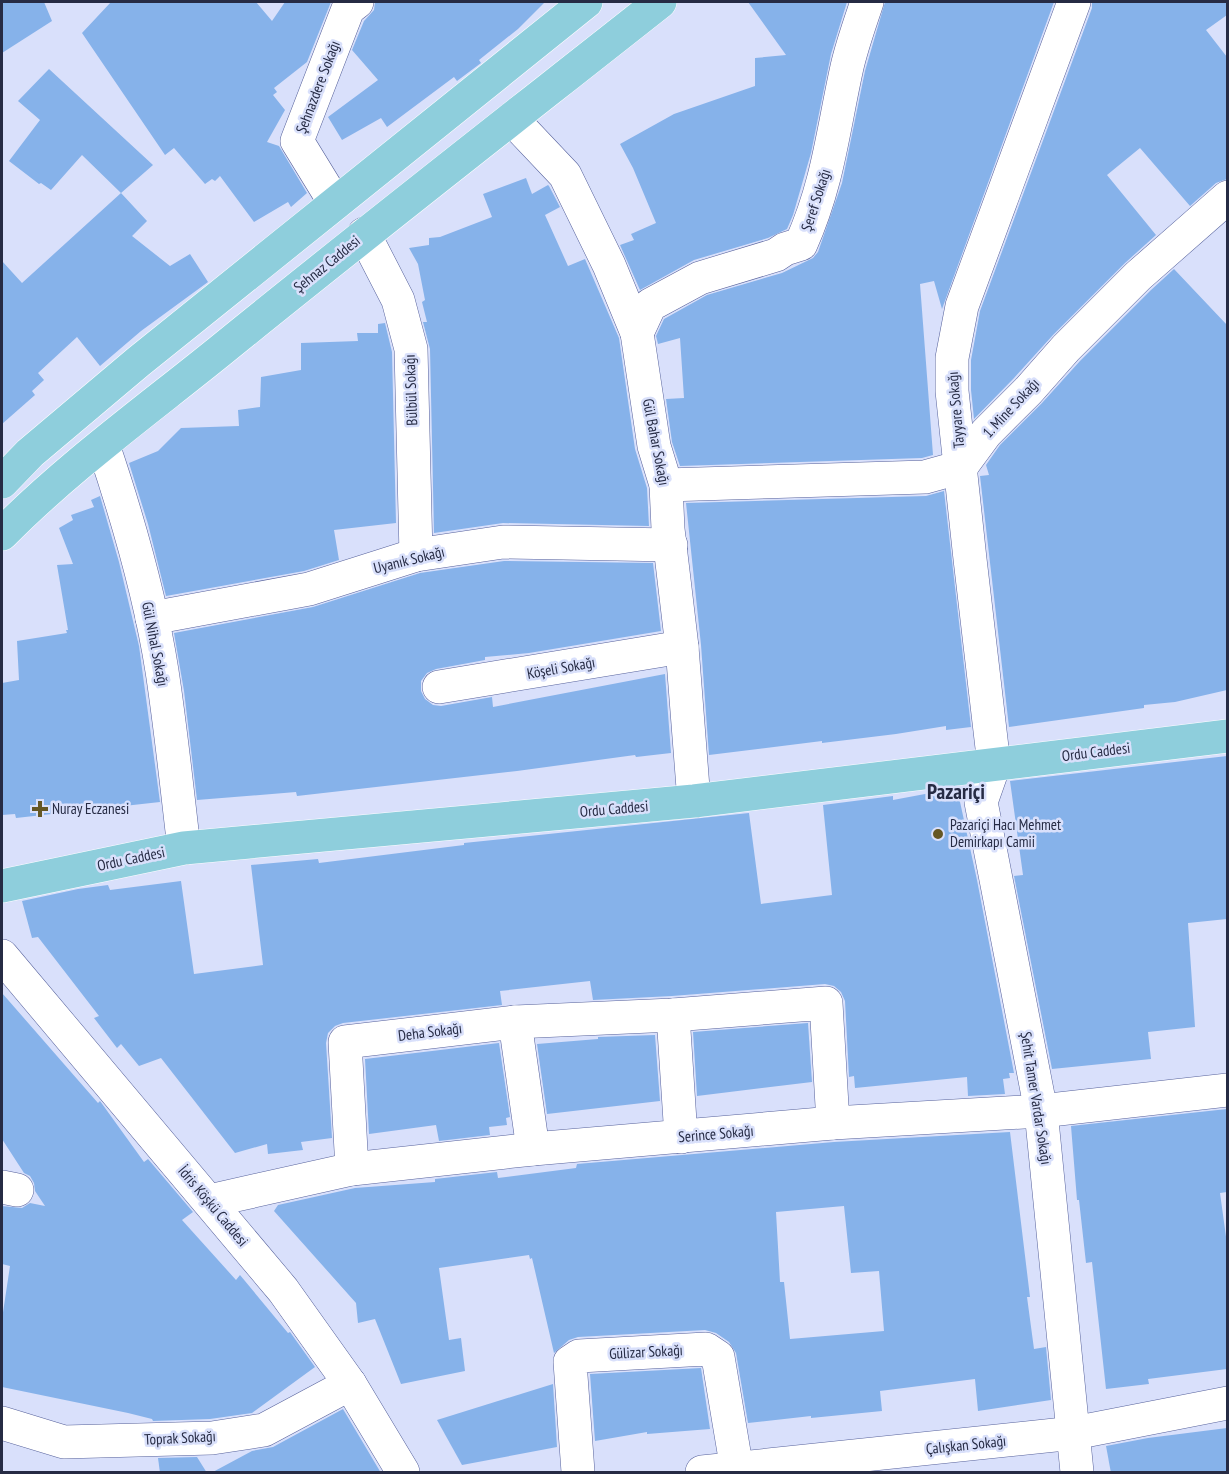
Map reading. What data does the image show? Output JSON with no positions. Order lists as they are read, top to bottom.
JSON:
{
  "streets": {
    "main road": ["Şehnaz Caddesi", "Ordu Caddesi"],
    "street": [
      "Şehnazdere Sokağı",
      "Şeref Sokağı",
      "Bülbül Sokağı",
      "1. Mine Sokağı",
      "Tayyare Sokağı",
      "Gül Bahar Sokağı",
      "Uyanık Sokağı",
      "Gül Nihal Sokağı",
      "Köşeli Sokağı",
      "Deha Sokağı",
      "Şehit Tamer Vardar Sokağı",
      "Serince Sokağı",
      "İdris Köşkü Caddesi",
      "Gülizar Sokağı",
      "Toprak Sokağı",
      "Çalışkan Sokağı"
    ]
  },
  "crossings": [
    ["Şeref Sokağı", "Gül Bahar Sokağı"],
    ["Şehnaz Caddesi", "Bülbül Sokağı"],
    ["Şehnaz Caddesi", "Gül Bahar Sokağı"],
    ["Şehnaz Caddesi", "Gül Nihal Sokağı"],
    ["Bülbül Sokağı", "Uyanık Sokağı"],
    ["1. Mine Sokağı", "Tayyare Sokağı"],
    ["Tayyare Sokağı", "Ordu Caddesi"],
    ["Tayyare Sokağı", "Şehit Tamer Vardar Sokağı"],
    ["Gül Bahar Sokağı", "Uyanık Sokağı"],
    ["Gül Bahar Sokağı", "Köşeli Sokağı"],
    ["Gül Bahar Sokağı", "Ordu Caddesi"],
    ["Uyanık Sokağı", "Gül Nihal Sokağı"],
    ["Gül Nihal Sokağı", "Ordu Caddesi"],
    ["Ordu Caddesi", "Şehit Tamer Vardar Sokağı"],
    ["Deha Sokağı", "Serince Sokağı"],
    ["Şehit Tamer Vardar Sokağı", "Serince Sokağı"],
    ["Şehit Tamer Vardar Sokağı", "Çalışkan Sokağı"],
    ["Serince Sokağı", "İdris Köşkü Caddesi"],
    ["İdris Köşkü Caddesi", "Toprak Sokağı"],
    ["Gülizar Sokağı", "Çalışkan Sokağı"]
  ],
  "districts": ["Pazariçi"],
  "places": {
    "health": ["Nuray Eczanesi"],
    "other": ["Pazariçi Hacı Mehmet Demirkapı Camii"]
  }
}
